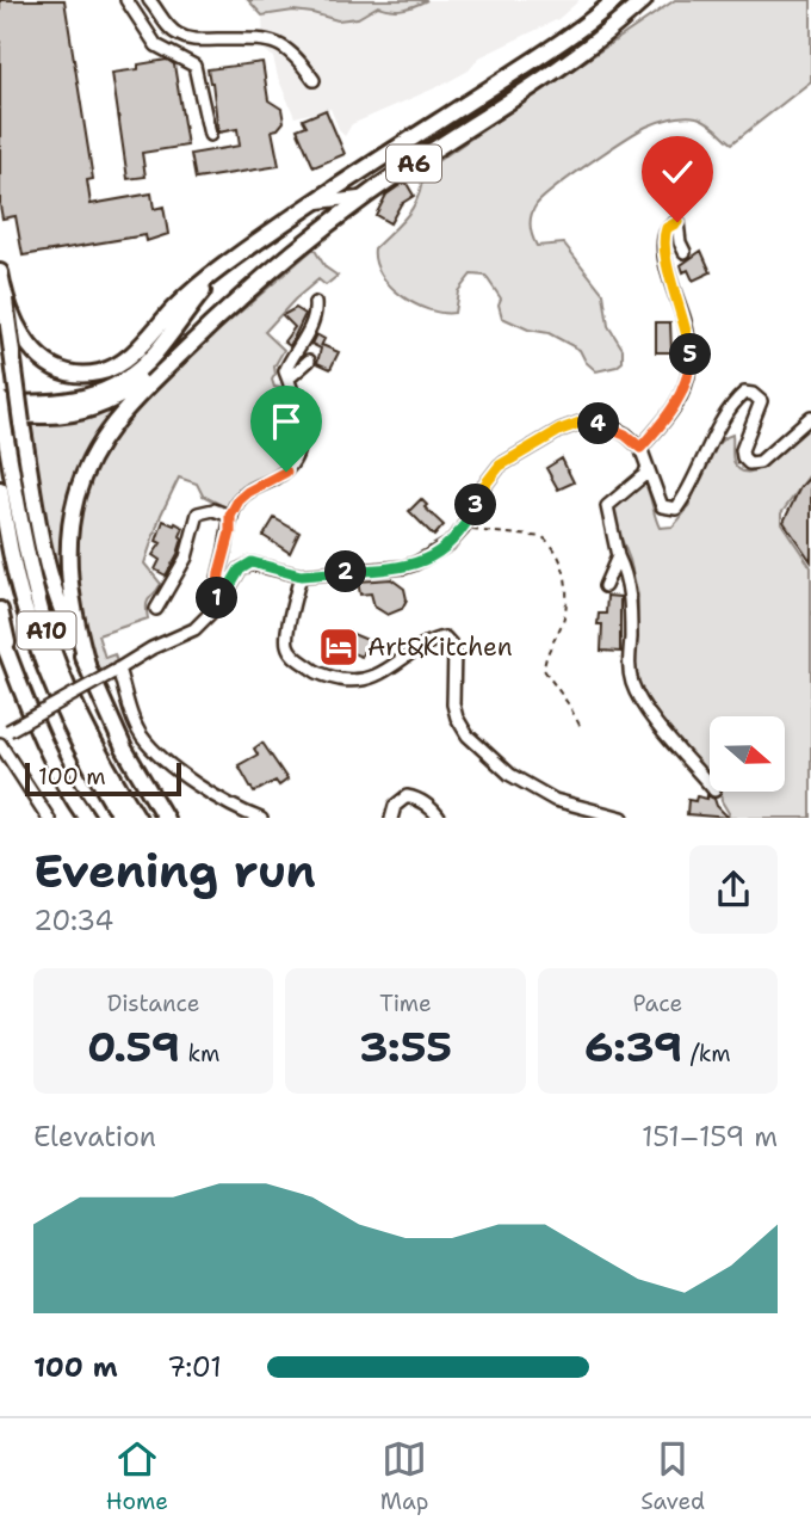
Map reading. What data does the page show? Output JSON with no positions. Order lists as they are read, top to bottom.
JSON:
{
  "streets": {
    "highway": ["A6", "A10"]
  },
  "places": {
    "hotel": ["Art&Kitchen"]
  },
  "scale_bar": "100 m",
  "north": "right",
  "page": {
    "pins": [
      "5",
      "4",
      "3",
      "2",
      "1"
    ],
    "scale": "100 m",
    "heading": ["Evening run", "20:34"],
    "stats": [
      ["Distance", "0.59 km"],
      ["Time", "3:55"],
      ["Pace", "6:39 /km"]
    ],
    "chart": ["Elevation", "151–159 m"],
    "list": [
      {
        "name": "100 m",
        "note": "7:01"
      }
    ],
    "tabs": ["Home", "Map", "Saved"]
  }
}
